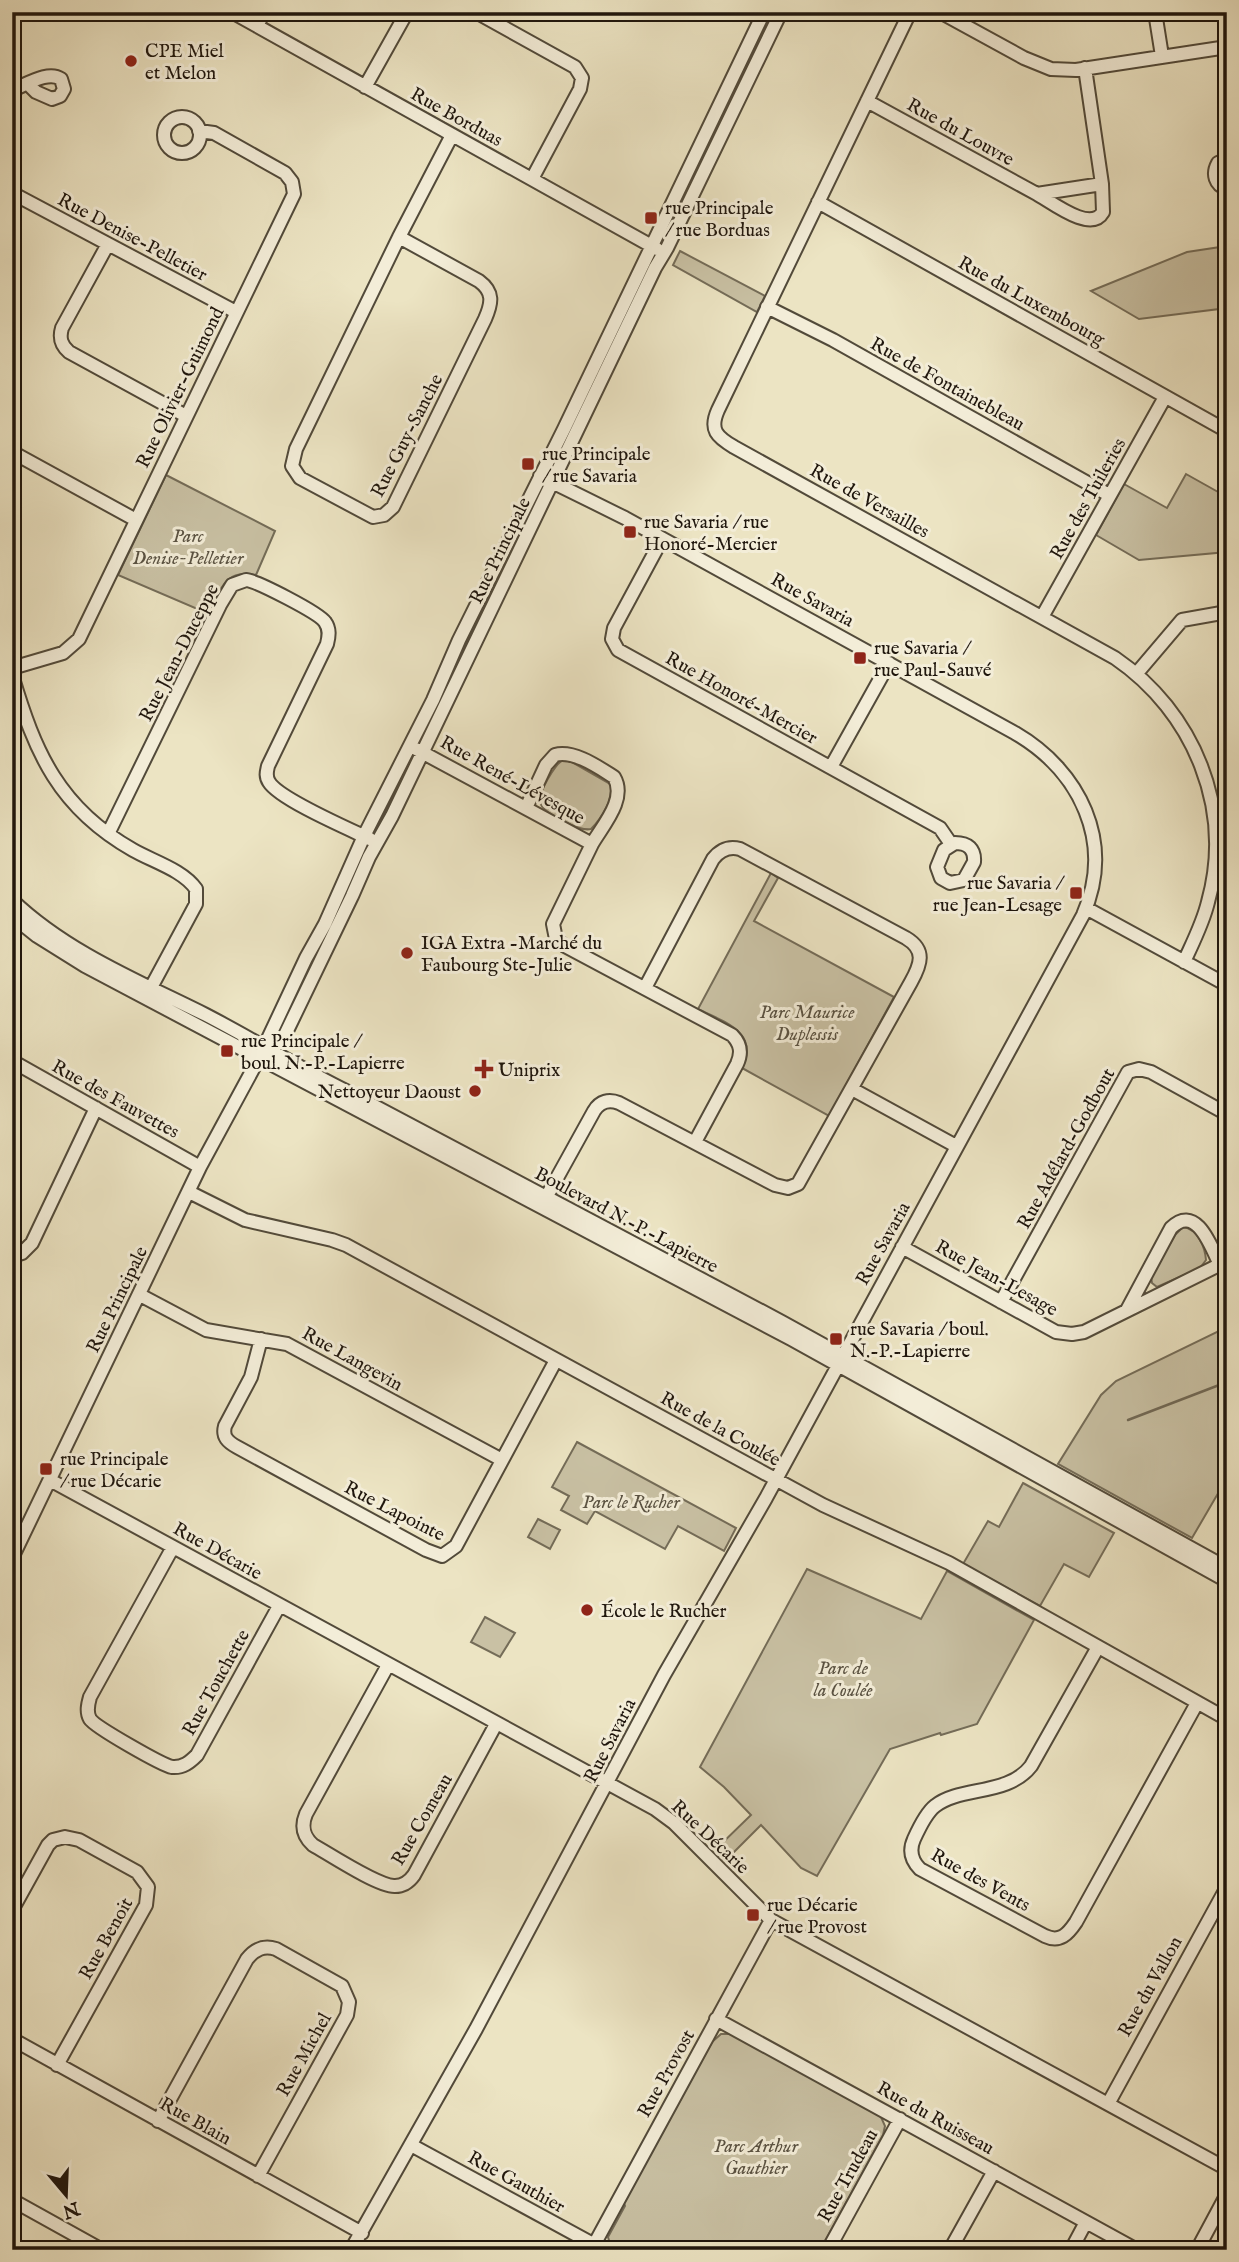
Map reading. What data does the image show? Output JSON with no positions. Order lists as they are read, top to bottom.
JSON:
{
  "streets": {
    "street": [
      "Rue Borduas",
      "Rue du Louvre",
      "Rue Denise-Pelletier",
      "Rue du Luxembourg",
      "Rue de Fontainebleau",
      "Rue Olivier-Guimond",
      "Rue Guy-Sanche",
      "Rue des Tuileries",
      "Rue de Versailles",
      "Rue Principale",
      "Rue Savaria",
      "Rue Jean-Duceppe",
      "Rue Honoré-Mercier",
      "Rue René-Lévesque",
      "Rue des Fauvettes",
      "Rue Adélard-Godbout",
      "Boulevard N.-P.-Lapierre",
      "Rue Jean-Lesage",
      "Rue Langevin",
      "Rue de la Coulée",
      "Rue Lapointe",
      "Rue Décarie",
      "Rue Touchette",
      "Rue Comeau",
      "Rue des Vents",
      "Rue Benoit",
      "Rue du Vallon",
      "Rue Michel",
      "Rue Provost",
      "Rue du Ruisseau",
      "Rue Blain",
      "Rue Trudeau",
      "Rue Gauthier"
    ]
  },
  "crossings": [
    ["Rue Borduas", "Rue Guy-Sanche"],
    ["Rue Borduas", "Rue Principale"],
    ["Rue du Louvre", "Rue de Versailles"],
    ["Rue Denise-Pelletier", "Rue Olivier-Guimond"],
    ["Rue du Luxembourg", "Rue des Tuileries"],
    ["Rue du Luxembourg", "Rue de Versailles"],
    ["Rue de Fontainebleau", "Rue des Tuileries"],
    ["Rue de Fontainebleau", "Rue de Versailles"],
    ["Rue des Tuileries", "Rue de Versailles"],
    ["Rue Principale", "Rue Savaria"],
    ["Rue Principale", "Rue Jean-Duceppe"],
    ["Rue Principale", "Rue René-Lévesque"],
    ["Rue Principale", "Rue des Fauvettes"],
    ["Rue Principale", "Boulevard N.-P.-Lapierre"],
    ["Rue Principale", "Rue Langevin"],
    ["Rue Principale", "Rue de la Coulée"],
    ["Rue Principale", "Rue Décarie"],
    ["Rue Savaria", "Rue Honoré-Mercier"],
    ["Rue Savaria", "Boulevard N.-P.-Lapierre"],
    ["Rue Savaria", "Rue Jean-Lesage"],
    ["Rue Savaria", "Rue de la Coulée"],
    ["Rue Savaria", "Rue Décarie"],
    ["Rue Savaria", "Rue Blain"],
    ["Rue Savaria", "Rue Gauthier"],
    ["Rue Adélard-Godbout", "Rue Jean-Lesage"],
    ["Rue Langevin", "Rue Lapointe"],
    ["Rue de la Coulée", "Rue Lapointe"],
    ["Rue de la Coulée", "Rue des Vents"],
    ["Rue Décarie", "Rue Touchette"],
    ["Rue Décarie", "Rue Comeau"],
    ["Rue Décarie", "Rue du Vallon"],
    ["Rue Décarie", "Rue Provost"],
    ["Rue Benoit", "Rue Blain"],
    ["Rue Michel", "Rue Blain"],
    ["Rue Provost", "Rue du Ruisseau"],
    ["Rue Provost", "Rue Gauthier"],
    ["Rue du Ruisseau", "Rue Trudeau"]
  ],
  "parks": [
    "Parc Denise-Pelletier",
    "Parc Maurice Duplessis",
    "Parc le Rucher",
    "Parc de la Coulée",
    "Parc Arthur Gauthier"
  ],
  "places": {
    "other": [
      "CPE Miel et Melon",
      "IGA Extra -Marché du Faubourg Ste-Julie",
      "Nettoyeur Daoust",
      "École le Rucher"
    ],
    "transit": [
      "rue Principale / rue Borduas",
      "rue Principale / rue Savaria",
      "rue Savaria / rue Honoré-Mercier",
      "rue Savaria / rue Paul-Sauvé",
      "rue Savaria / rue Jean-Lesage",
      "rue Principale / boul. N.-P.-Lapierre",
      "rue Savaria / boul. N.-P.-Lapierre",
      "rue Principale / rue Décarie",
      "rue Décarie / rue Provost"
    ],
    "health": ["Uniprix"]
  },
  "north": "bottom"
}
